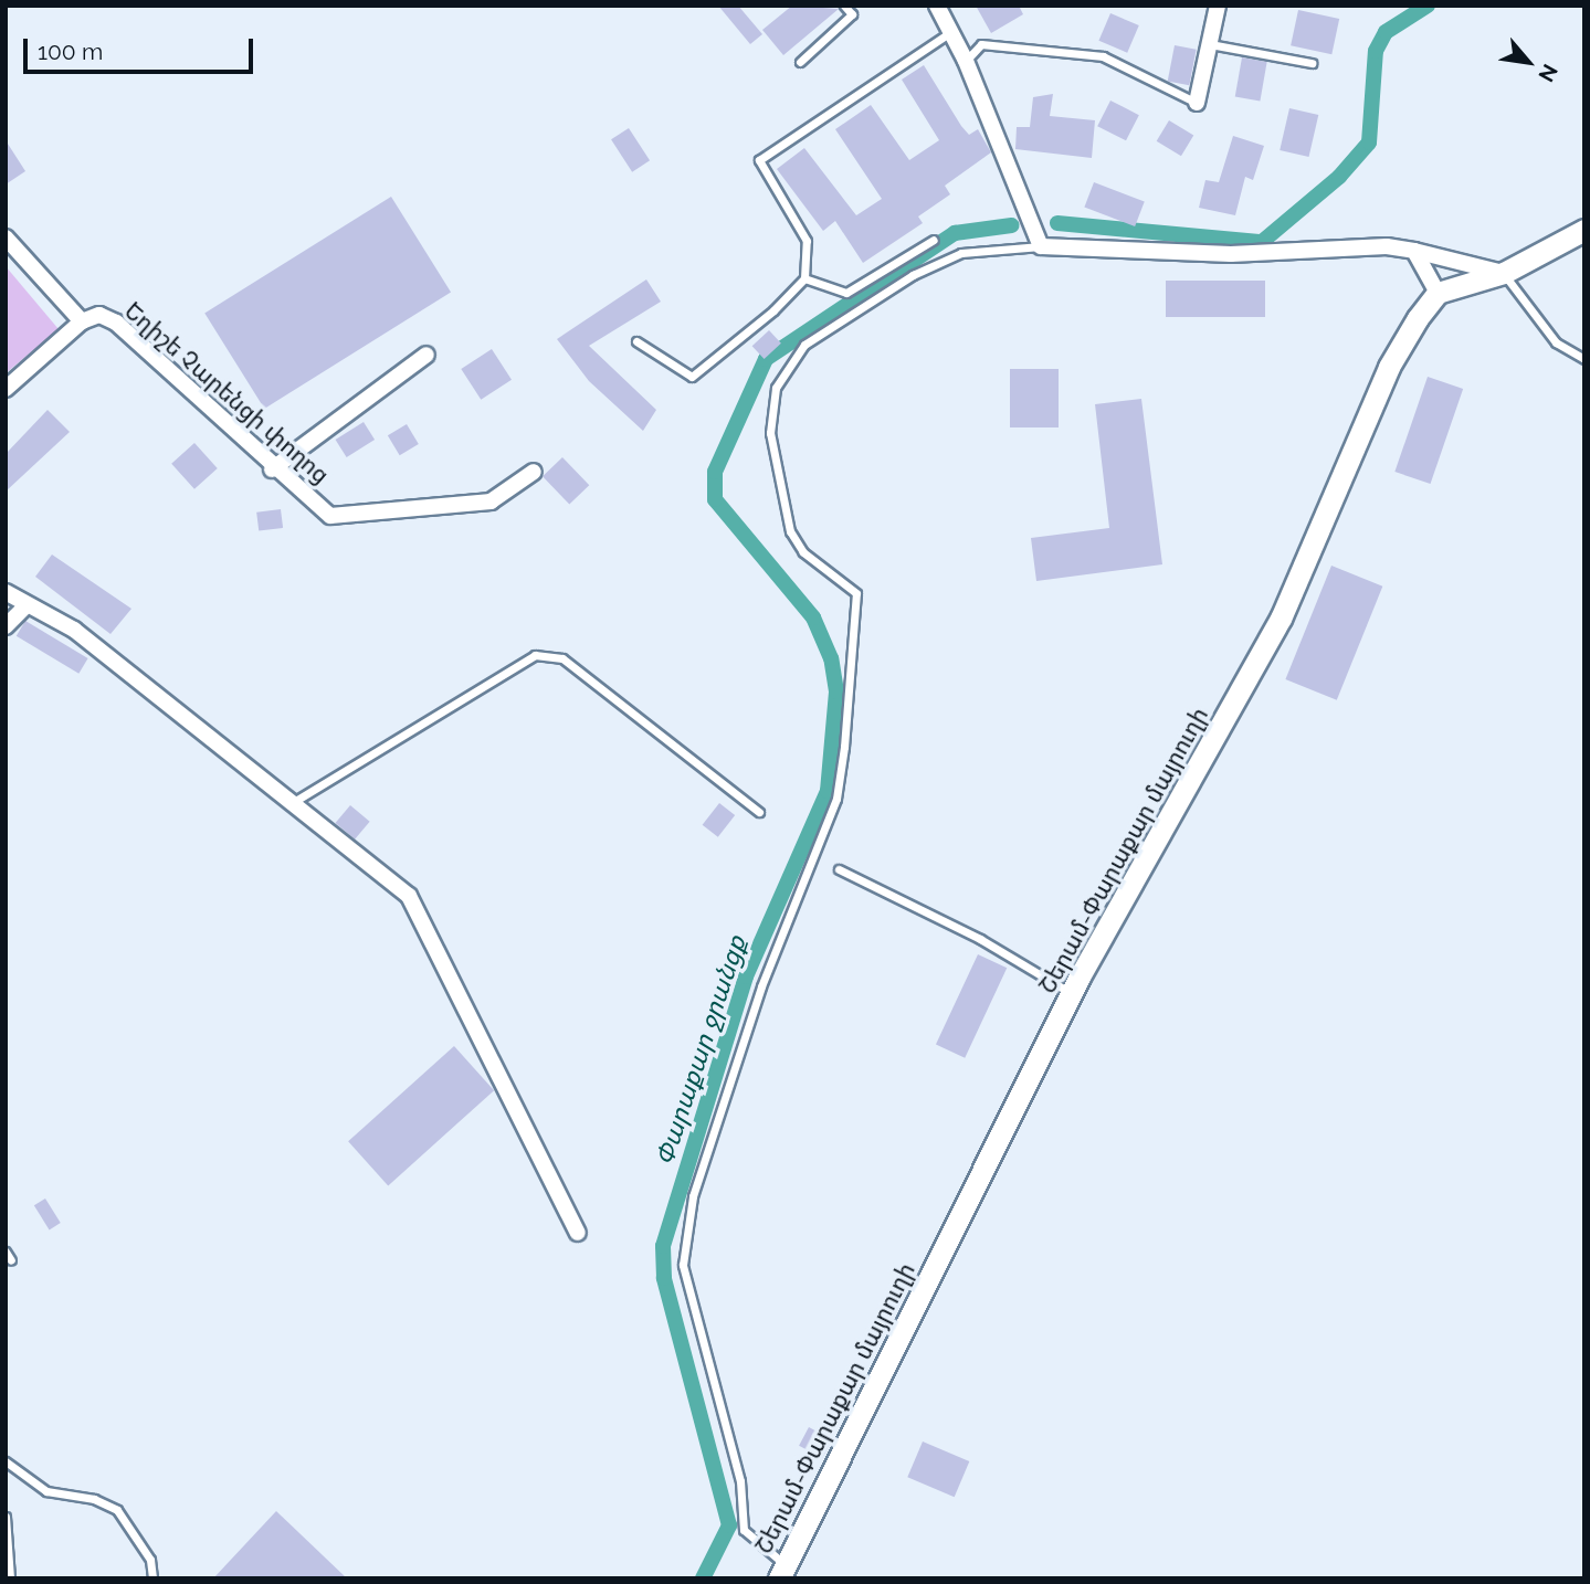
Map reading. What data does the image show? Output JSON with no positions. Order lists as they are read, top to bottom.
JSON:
{
  "streets": {
    "street": ["Եղիշե Չարենցի փողոց", "Շերամ-Փարաքար մայրուղի"]
  },
  "water": ["Փարաքար ջրանցք"],
  "scale_bar": "100 m",
  "north": "bottom right"
}
